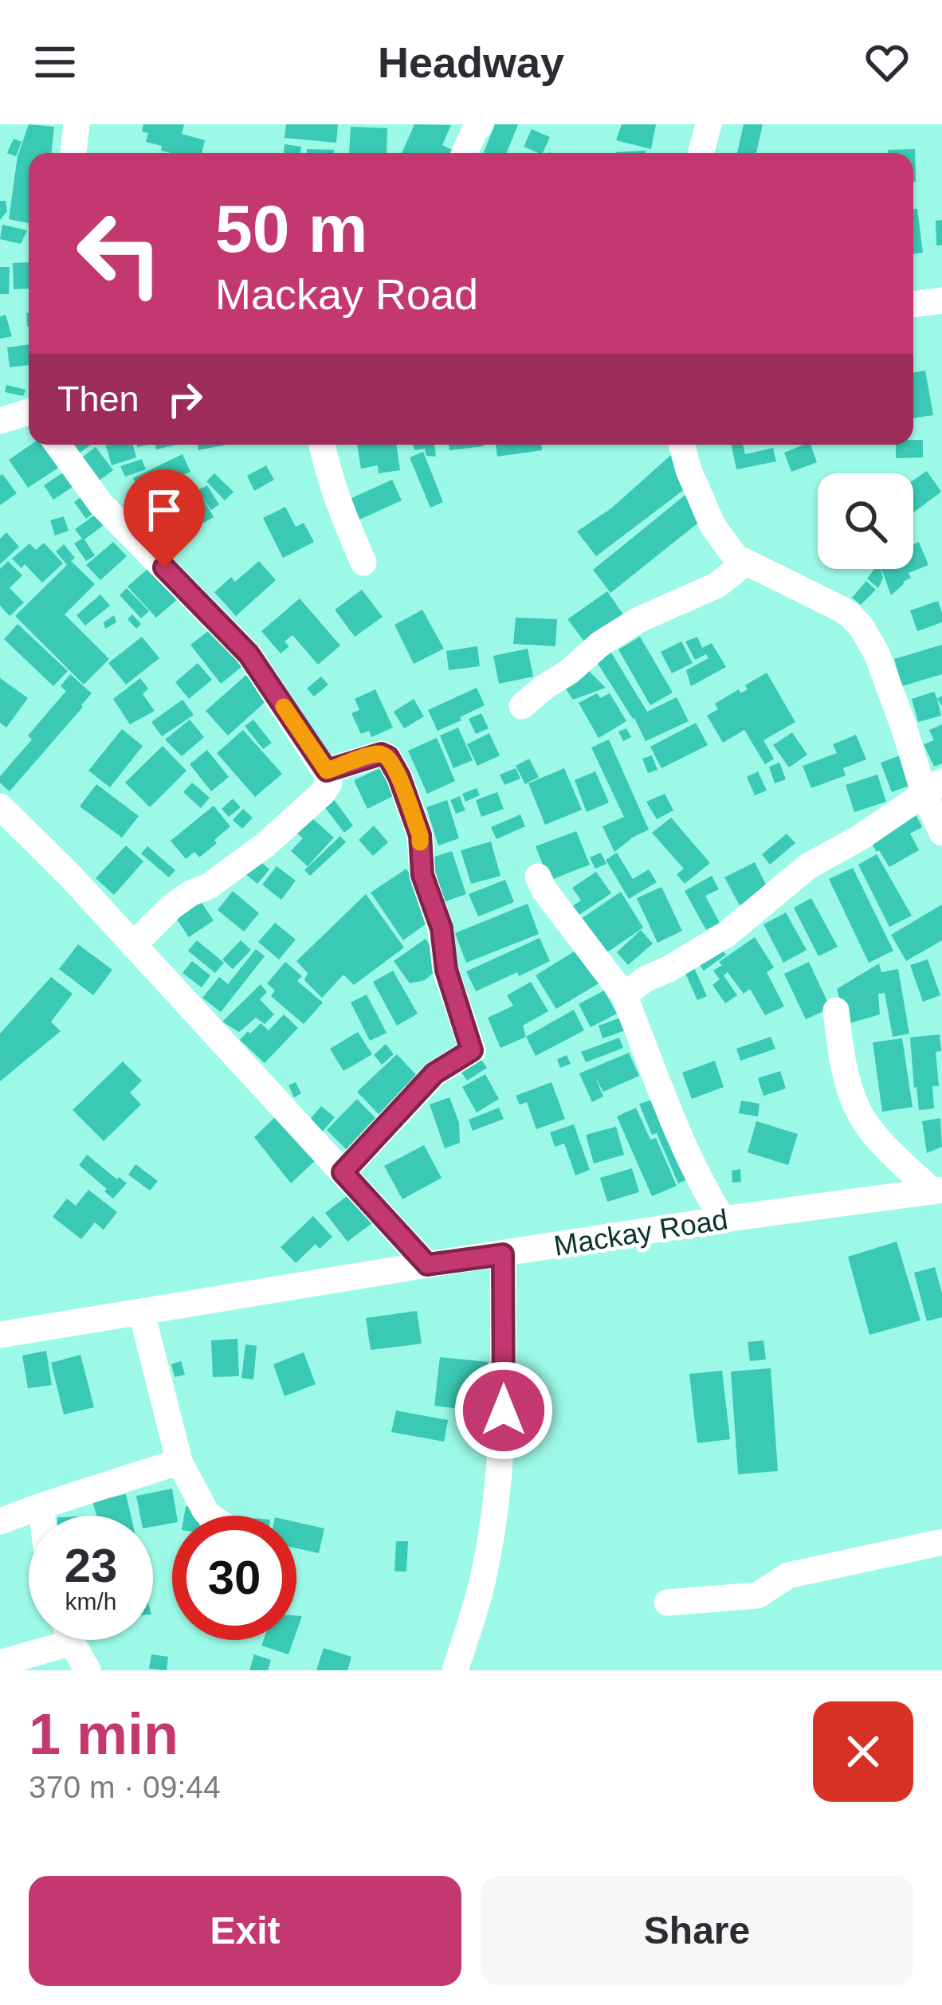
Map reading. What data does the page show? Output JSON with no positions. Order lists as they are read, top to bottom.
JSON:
{
  "streets": {
    "street": ["Mackay Road"]
  },
  "page": {
    "header": "Headway",
    "turn": ["50 m", "Mackay Road"],
    "then": "Then",
    "speed": "23 km/h",
    "limit": "30",
    "heading": ["1 min", "370 m · 09:44"],
    "buttons": ["Exit", "Share"]
  }
}
